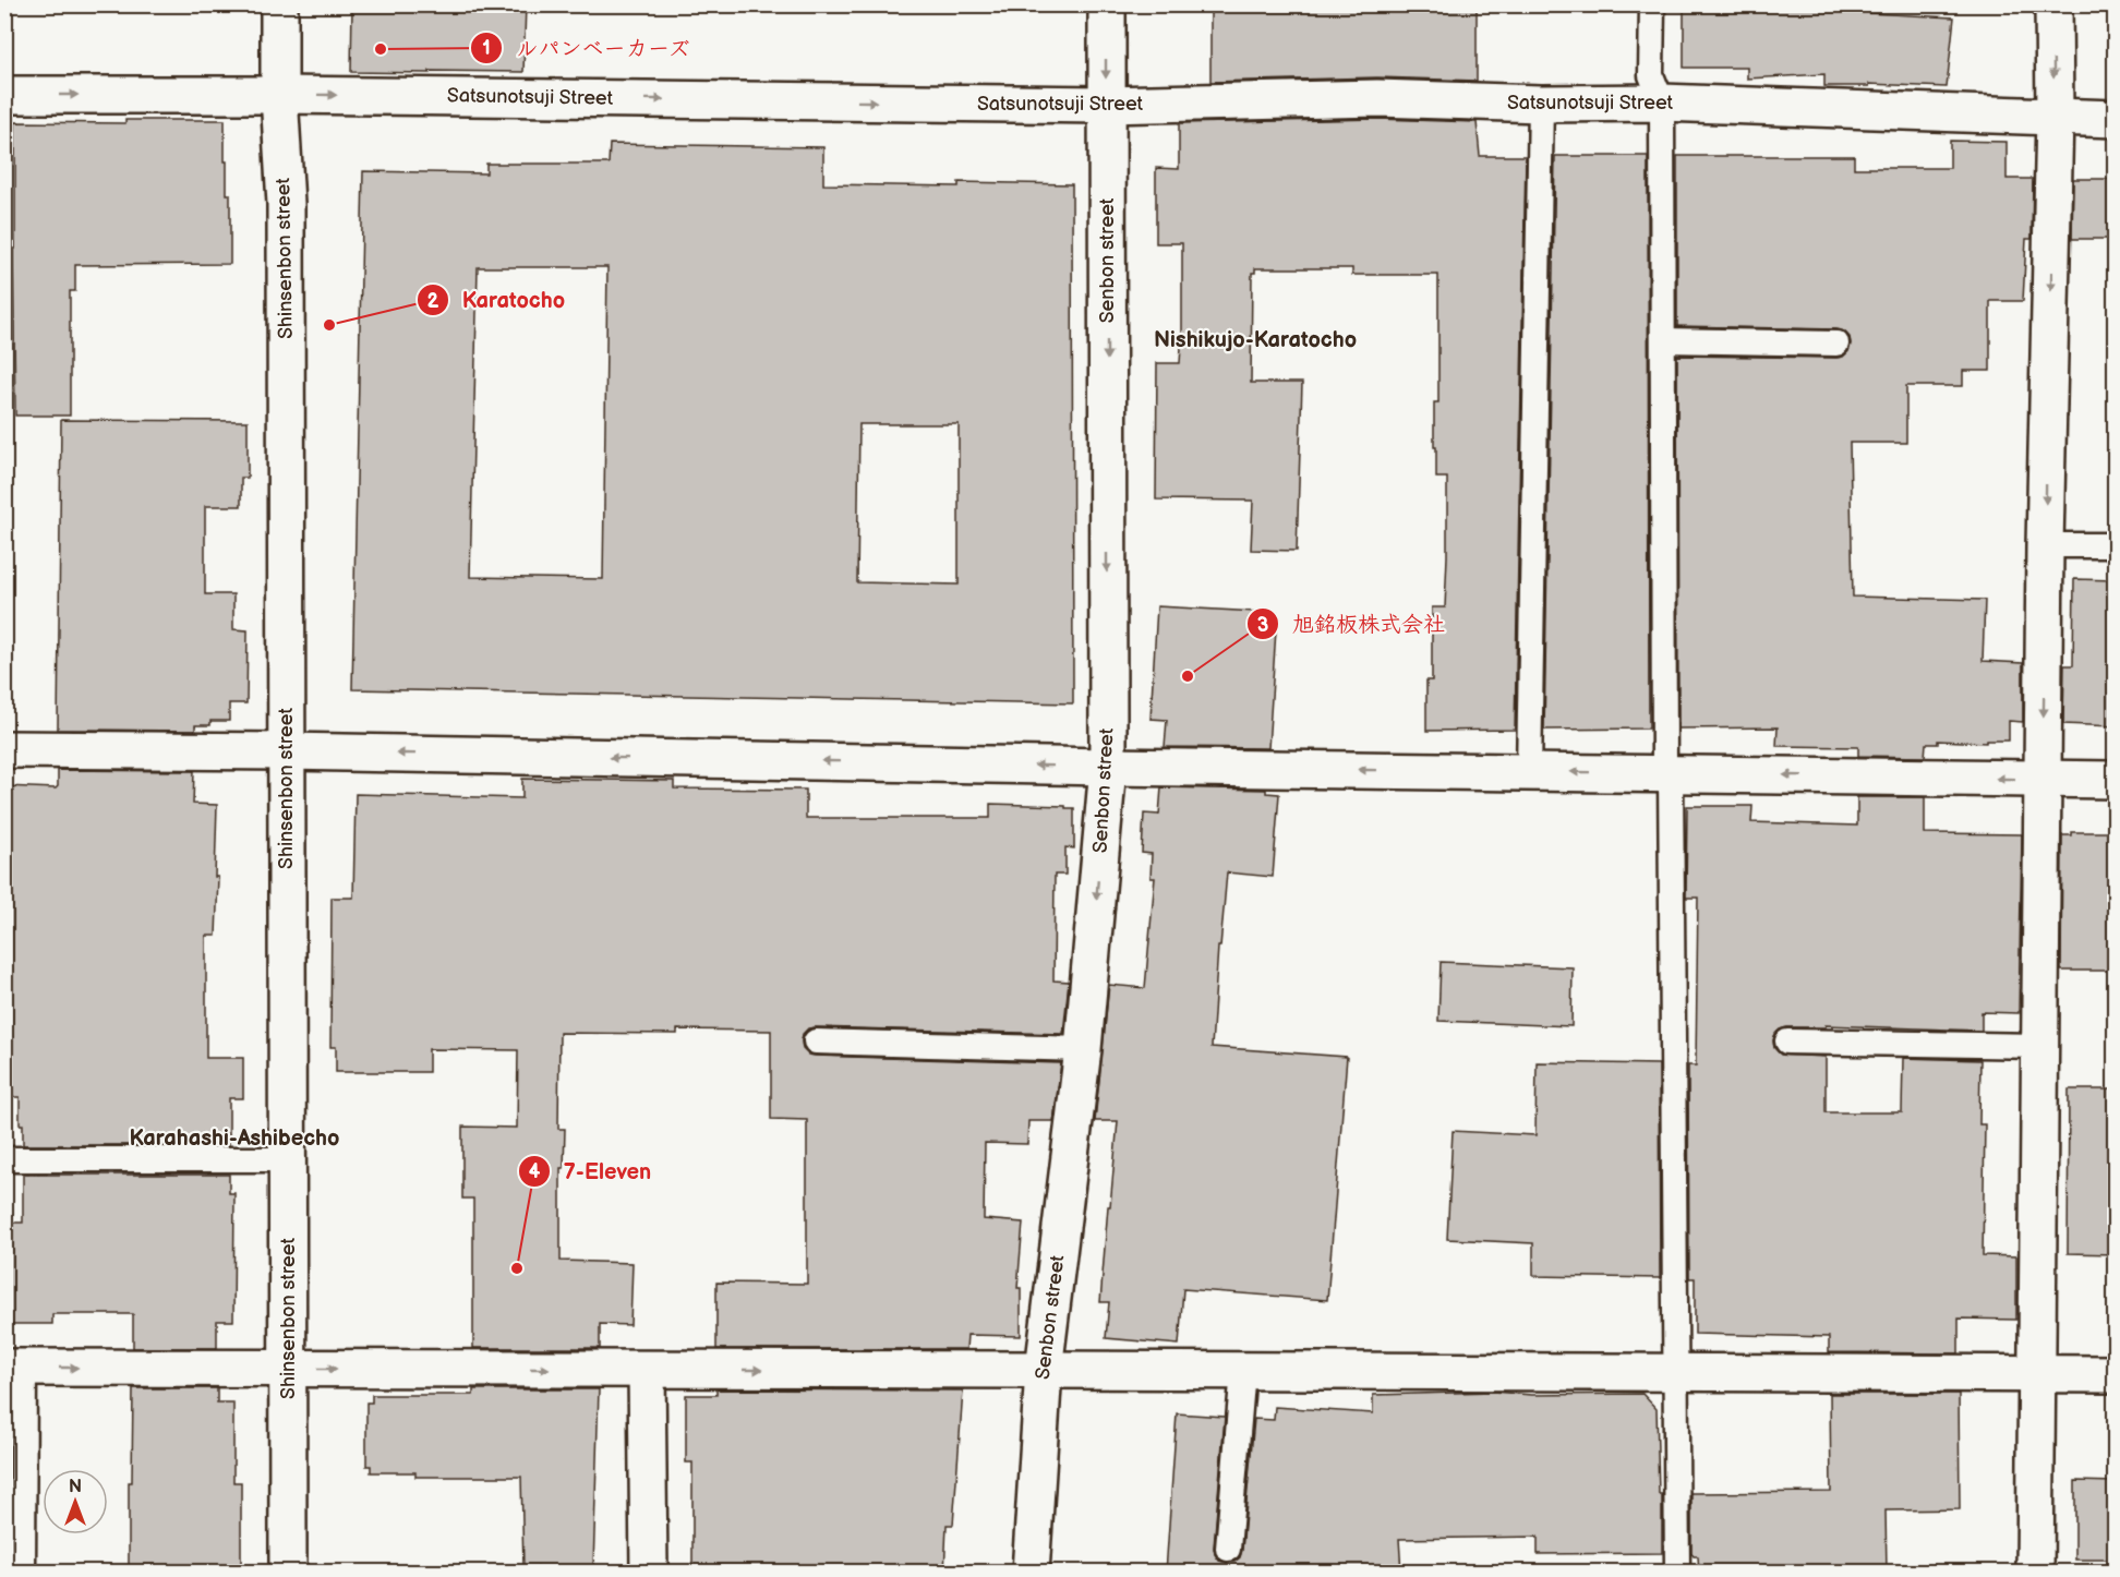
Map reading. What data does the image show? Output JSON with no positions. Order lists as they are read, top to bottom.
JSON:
{
  "streets": {
    "street": ["Satsunotsuji Street", "Shinsenbon street", "Senbon street"]
  },
  "crossings": [
    ["Satsunotsuji Street", "Shinsenbon street"],
    ["Satsunotsuji Street", "Senbon street"]
  ],
  "one_way": ["Satsunotsuji Street", "Senbon street"],
  "districts": ["Nishikujo-Karatocho", "Karahashi-Ashibecho"],
  "places": [
    "ルパンベーカーズ",
    "Karatocho",
    "旭銘板株式会社",
    "7-Eleven"
  ],
  "north": "top"
}
